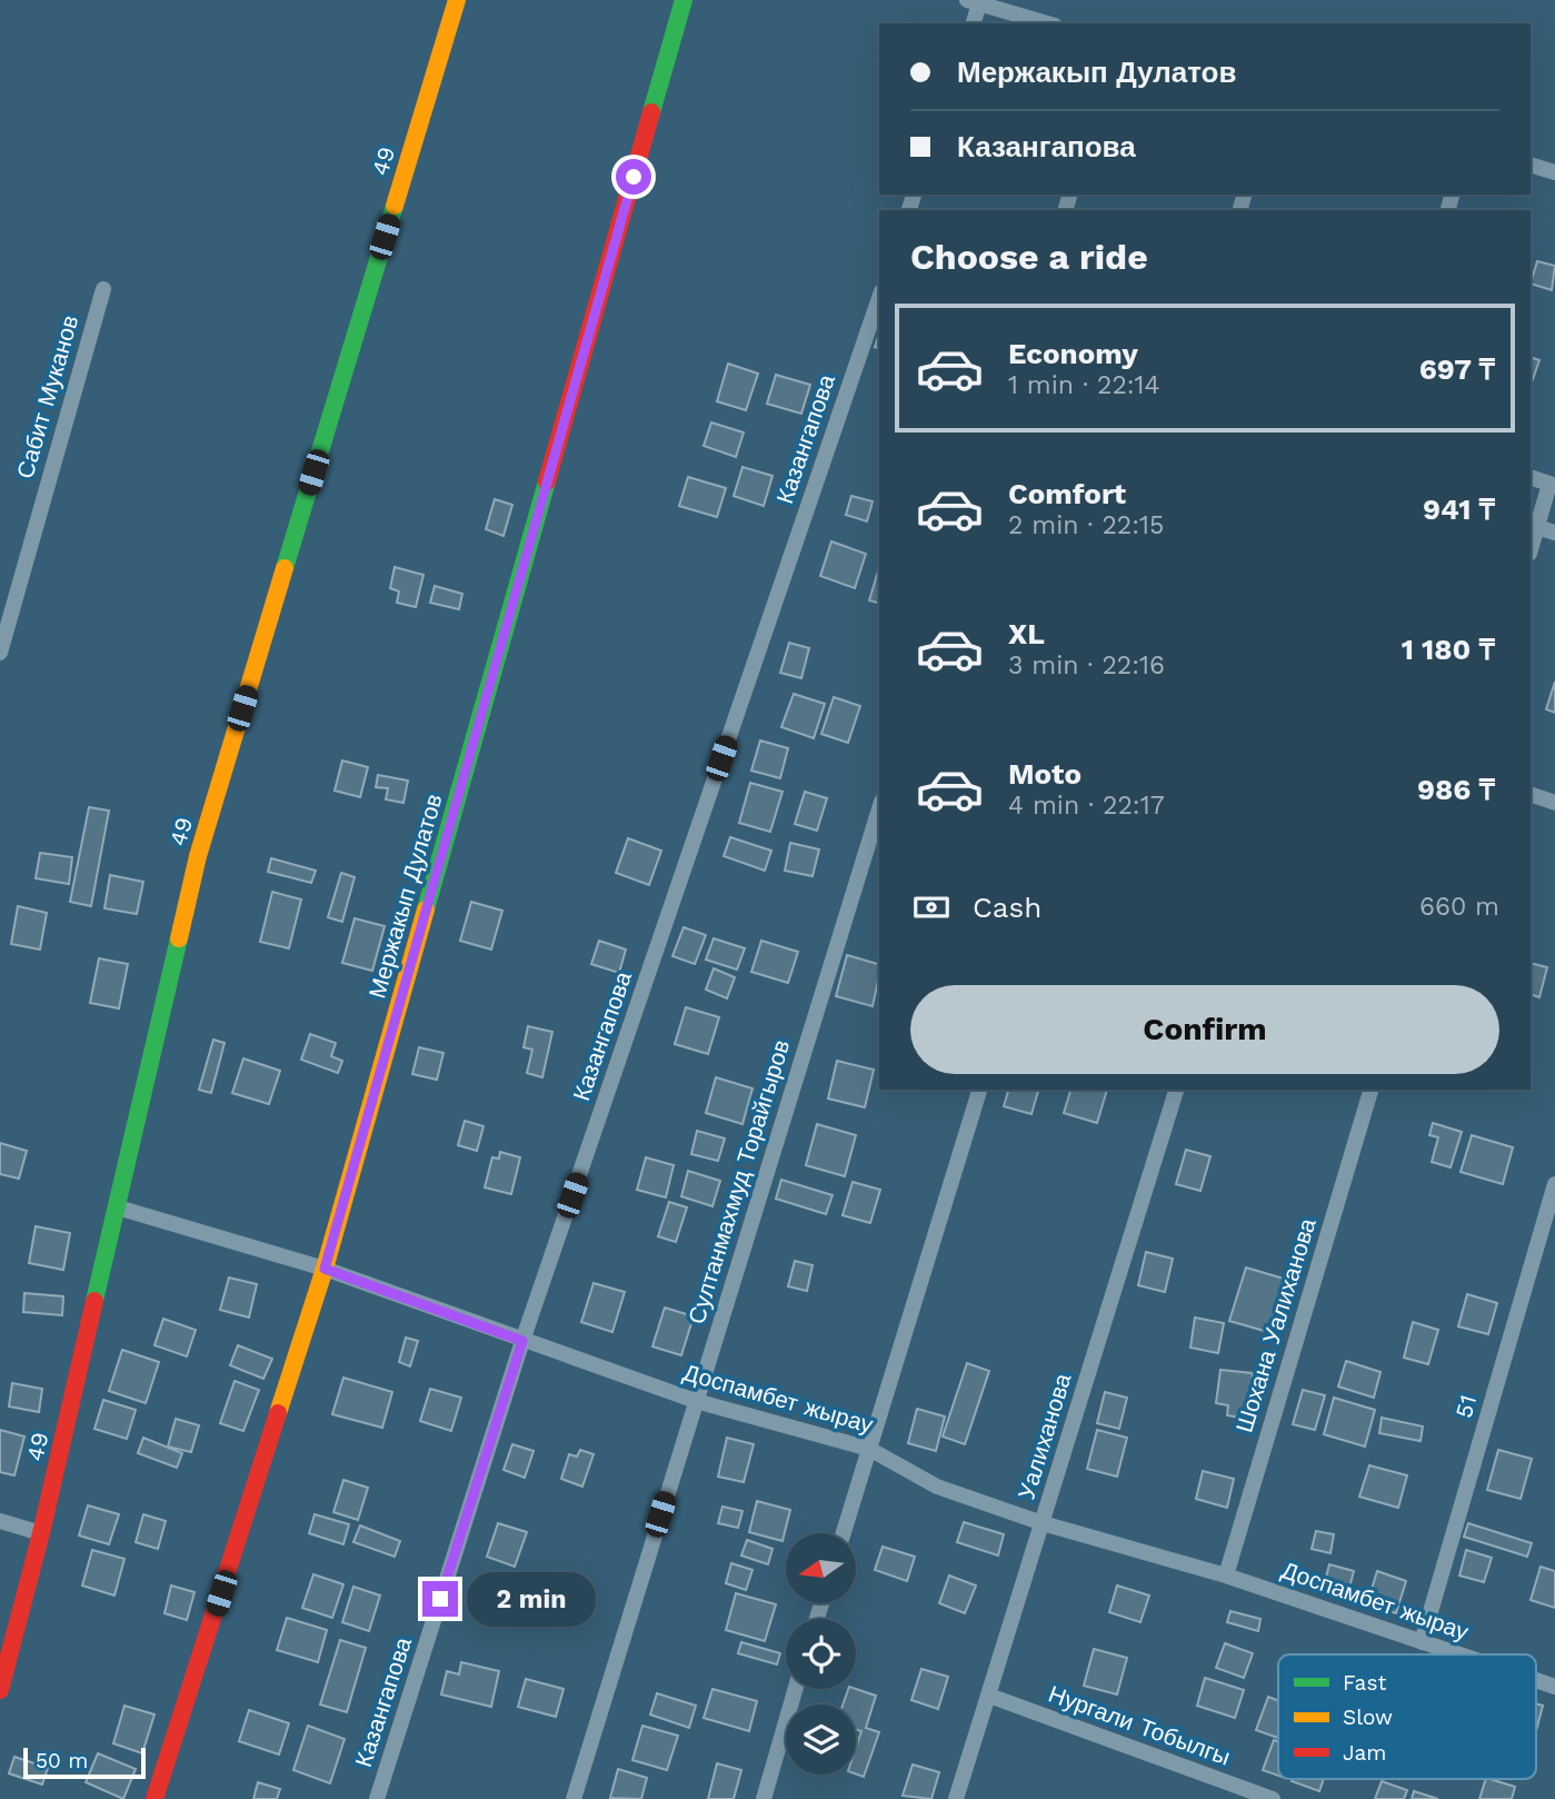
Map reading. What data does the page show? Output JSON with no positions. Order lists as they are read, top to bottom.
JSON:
{
  "streets": {
    "street": [
      "49",
      "Сабит Муканов",
      "Казангапова",
      "Мержакып Дулатов",
      "Султанмахмуд Торайгыров",
      "Шохана Уалиханова",
      "Доспамбет жырау",
      "51",
      "Уалиханова",
      "Нургали Тобылгы"
    ]
  },
  "crossings": [
    ["49", "Доспамбет жырау"],
    ["Казангапова", "Доспамбет жырау"],
    ["Мержакып Дулатов", "Доспамбет жырау"],
    ["Султанмахмуд Торайгыров", "Доспамбет жырау"],
    ["Шохана Уалиханова", "Доспамбет жырау"],
    ["Доспамбет жырау", "51"],
    ["Доспамбет жырау", "Уалиханова"],
    ["Уалиханова", "Нургали Тобылгы"]
  ],
  "legend": ["Fast", "Slow", "Jam"],
  "scale_bar": "50 m",
  "north": "left",
  "page": {
    "banner": ["Мержакып Дулатов", "Казангапова"],
    "heading": "Choose a ride",
    "list": [
      {
        "name": "Economy",
        "note": "1 min · 22:14",
        "value": "697 ₸"
      },
      {
        "name": "Comfort",
        "note": "2 min · 22:15",
        "value": "941 ₸"
      },
      {
        "name": "XL",
        "note": "3 min · 22:16",
        "value": "1 180 ₸"
      },
      {
        "name": "Moto",
        "note": "4 min · 22:17",
        "value": "986 ₸"
      }
    ],
    "pay": ["Cash", "660 m"],
    "buttons": "Confirm",
    "bubble": "2 min",
    "scale": "50 m"
  }
}
